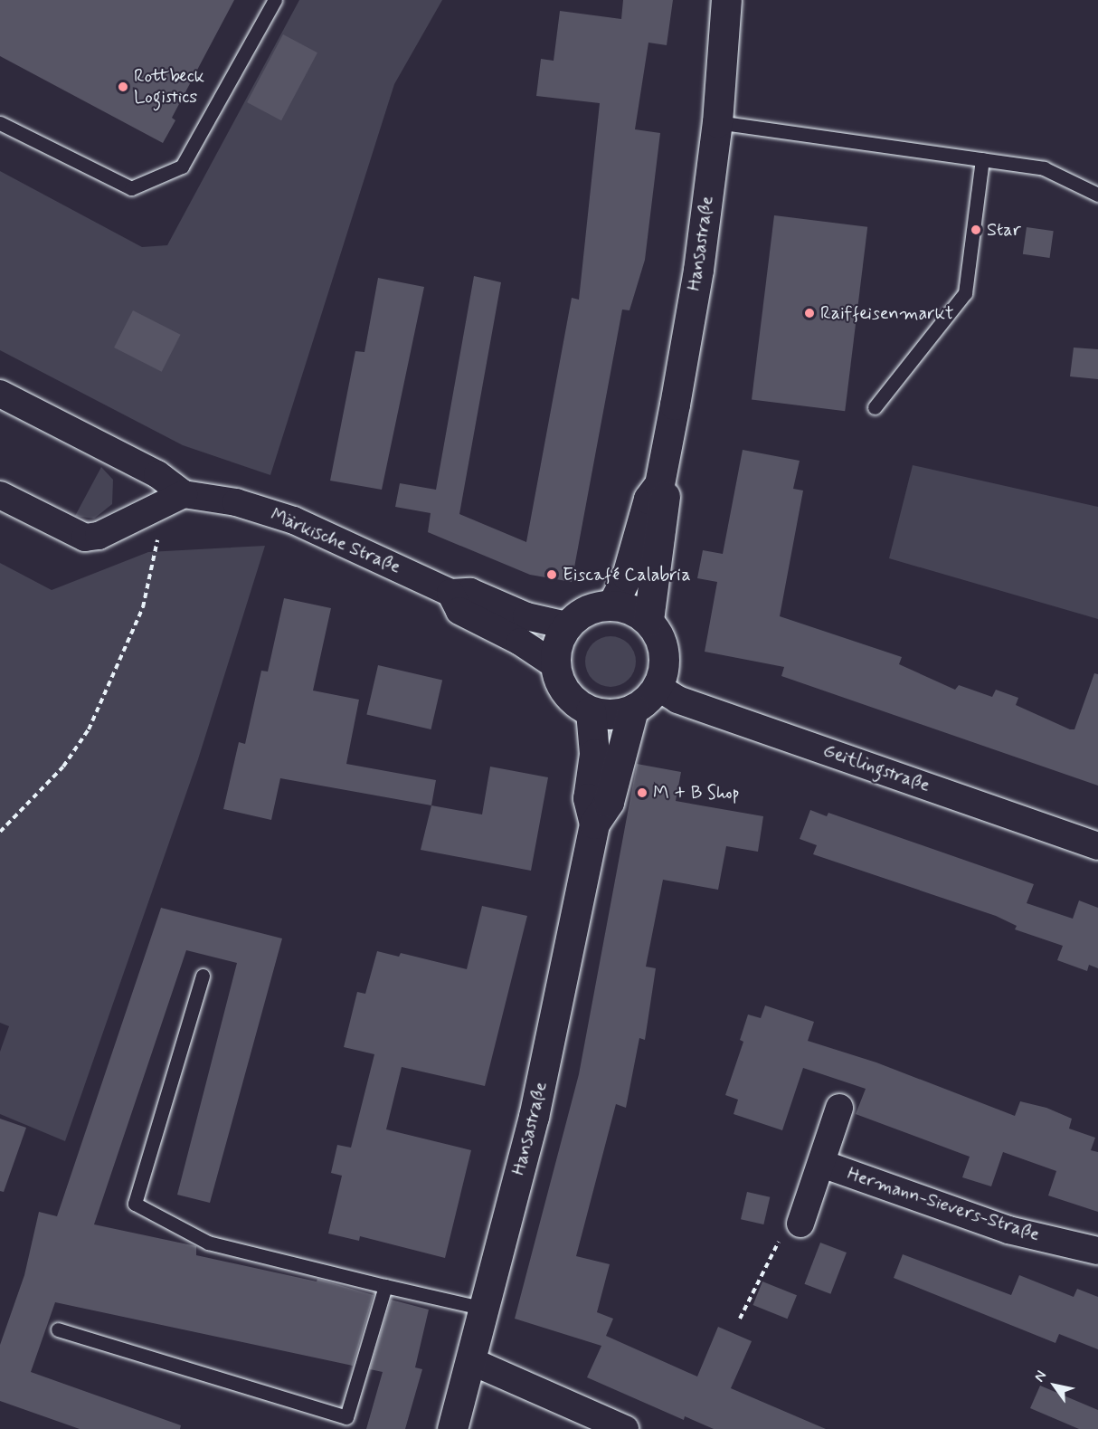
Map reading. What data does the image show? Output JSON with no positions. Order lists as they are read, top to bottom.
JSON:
{
  "streets": {
    "street": [
      "Hansastraße",
      "Märkische Straße",
      "Geitlingstraße",
      "Hermann-Sievers-Straße"
    ]
  },
  "crossings": [
    ["Hansastraße", "Märkische Straße"],
    ["Hansastraße", "Geitlingstraße"],
    ["Märkische Straße", "Geitlingstraße"]
  ],
  "places": [
    "Rottbeck Logistics",
    "Star",
    "Raiffeisenmarkt",
    "Eiscafé Calabria",
    "M + B Shop"
  ],
  "north": "top left"
}
